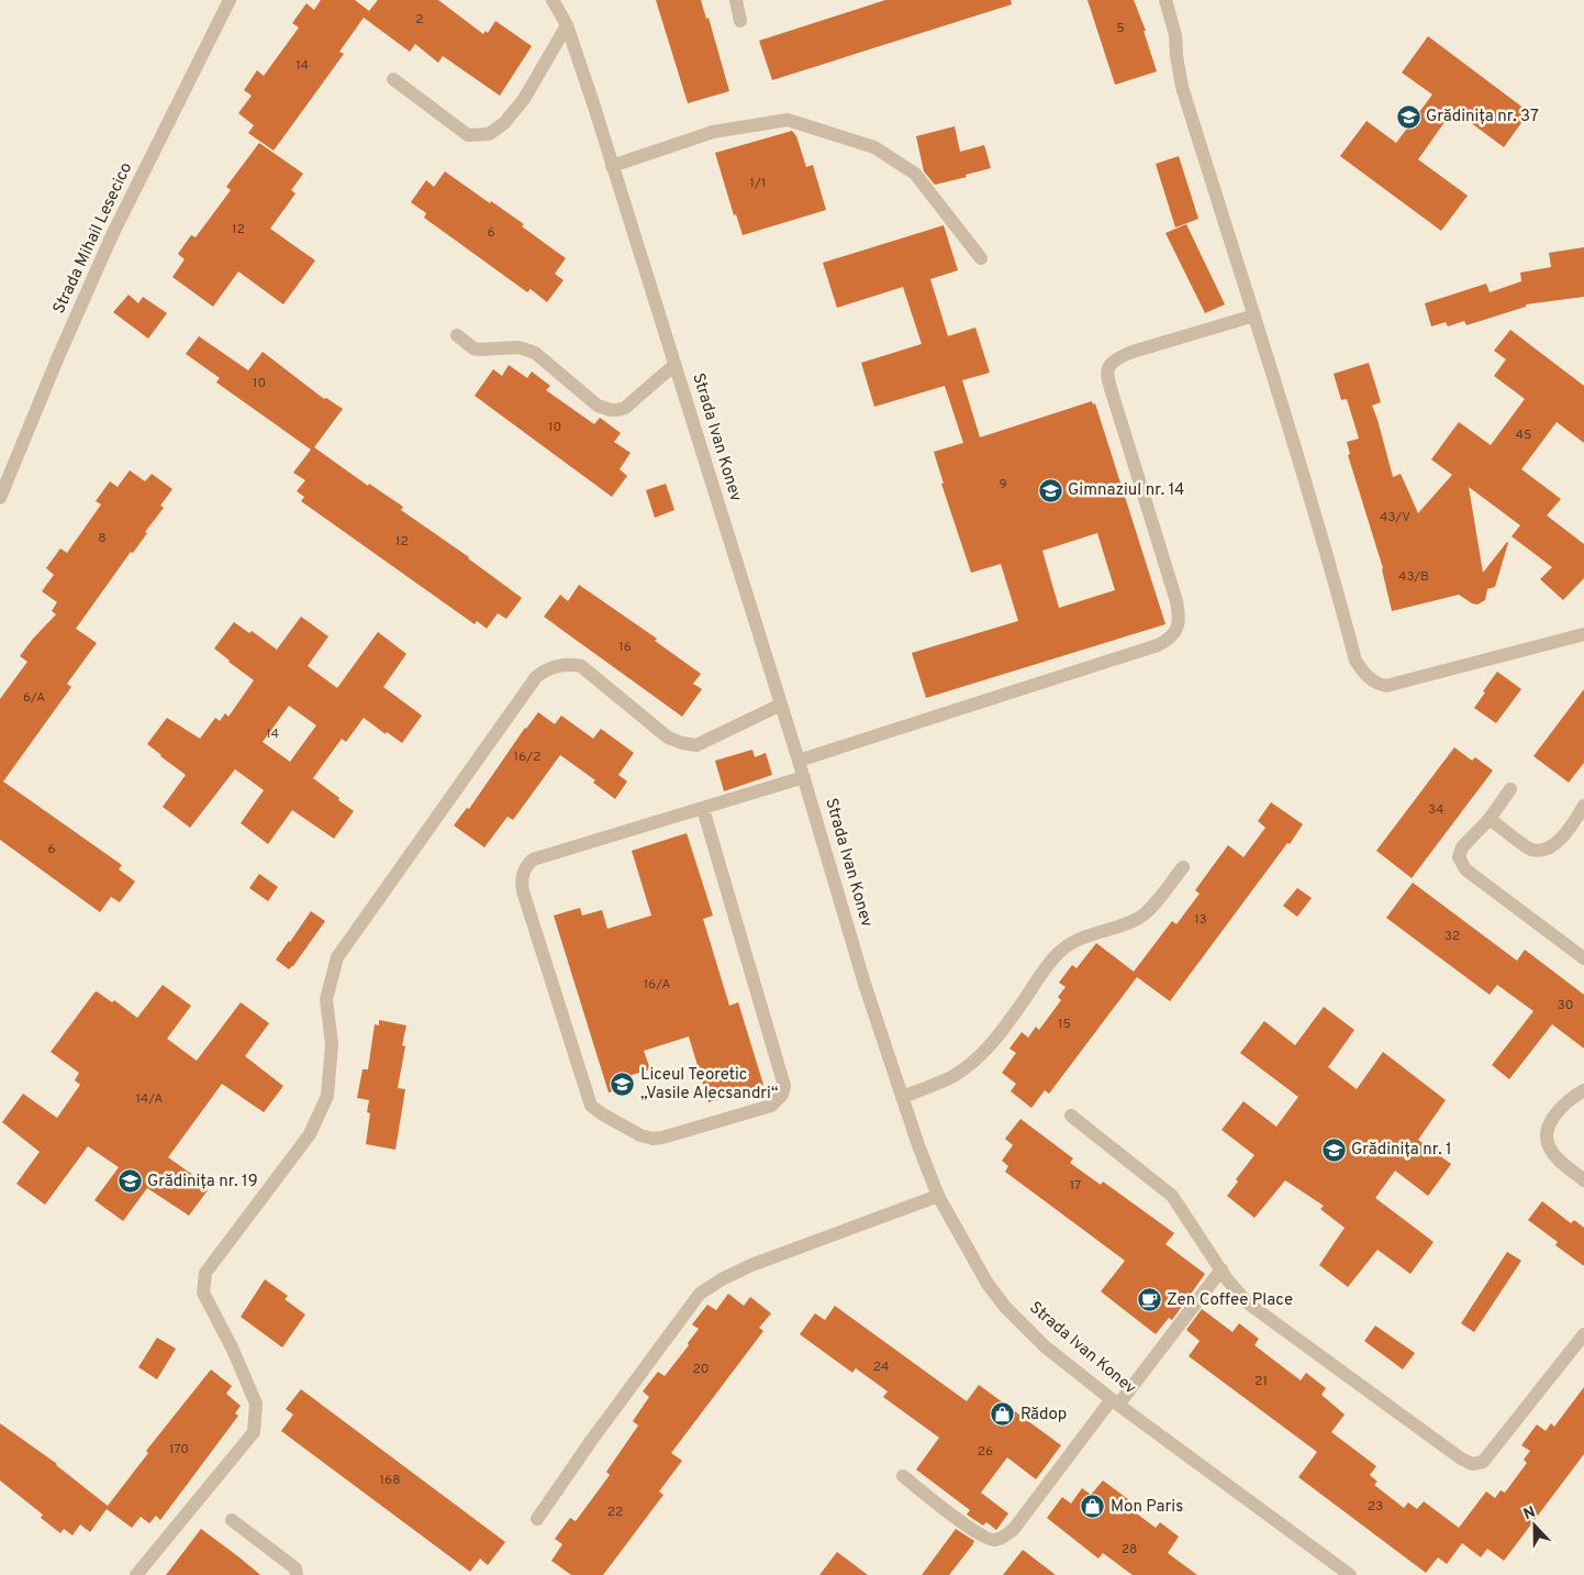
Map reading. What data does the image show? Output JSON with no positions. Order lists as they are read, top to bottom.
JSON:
{
  "streets": {
    "street": ["Strada Mihail Lesecico", "Strada Ivan Konev"]
  },
  "places": {
    "school or university": [
      "Grădinița nr. 37",
      "Gimnaziul nr. 14",
      "Liceul Teoretic „Vasile Alecsandri“",
      "Grădinița nr. 1",
      "Grădinița nr. 19"
    ],
    "cafe": ["Zen Coffee Place"],
    "shop": ["Rădop", "Mon Paris"]
  },
  "house_numbers": [
    "2",
    "5",
    "14",
    "1/1",
    "12",
    "6",
    "10",
    "10",
    "45",
    "9",
    "43/V",
    "8",
    "12",
    "43/B",
    "16",
    "6/A",
    "14",
    "16/2",
    "34",
    "6",
    "13",
    "32",
    "16/A",
    "30",
    "15",
    "14/A",
    "17",
    "24",
    "20",
    "21",
    "170",
    "26",
    "168",
    "23",
    "22",
    "28"
  ],
  "north": "top"
}
